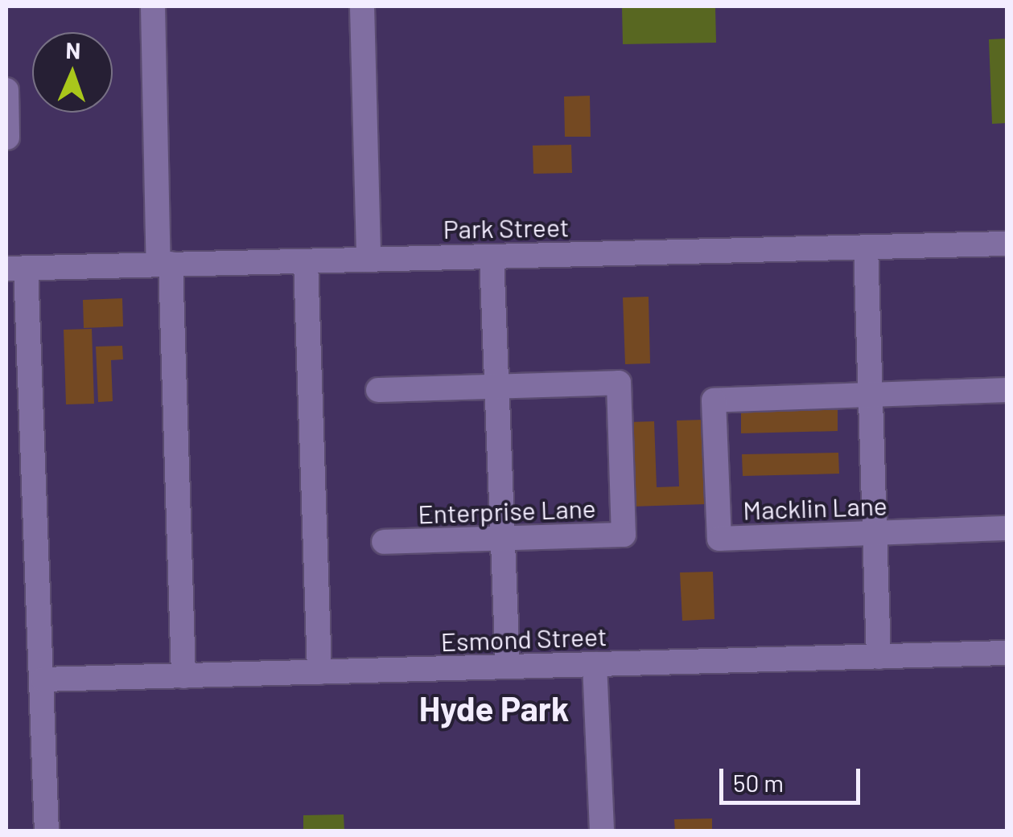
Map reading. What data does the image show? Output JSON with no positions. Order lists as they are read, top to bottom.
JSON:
{
  "streets": {
    "street": [
      "Park Street",
      "Macklin Lane",
      "Enterprise Lane",
      "Esmond Street"
    ]
  },
  "districts": ["Hyde Park"],
  "scale_bar": "50 m",
  "north": "top"
}
